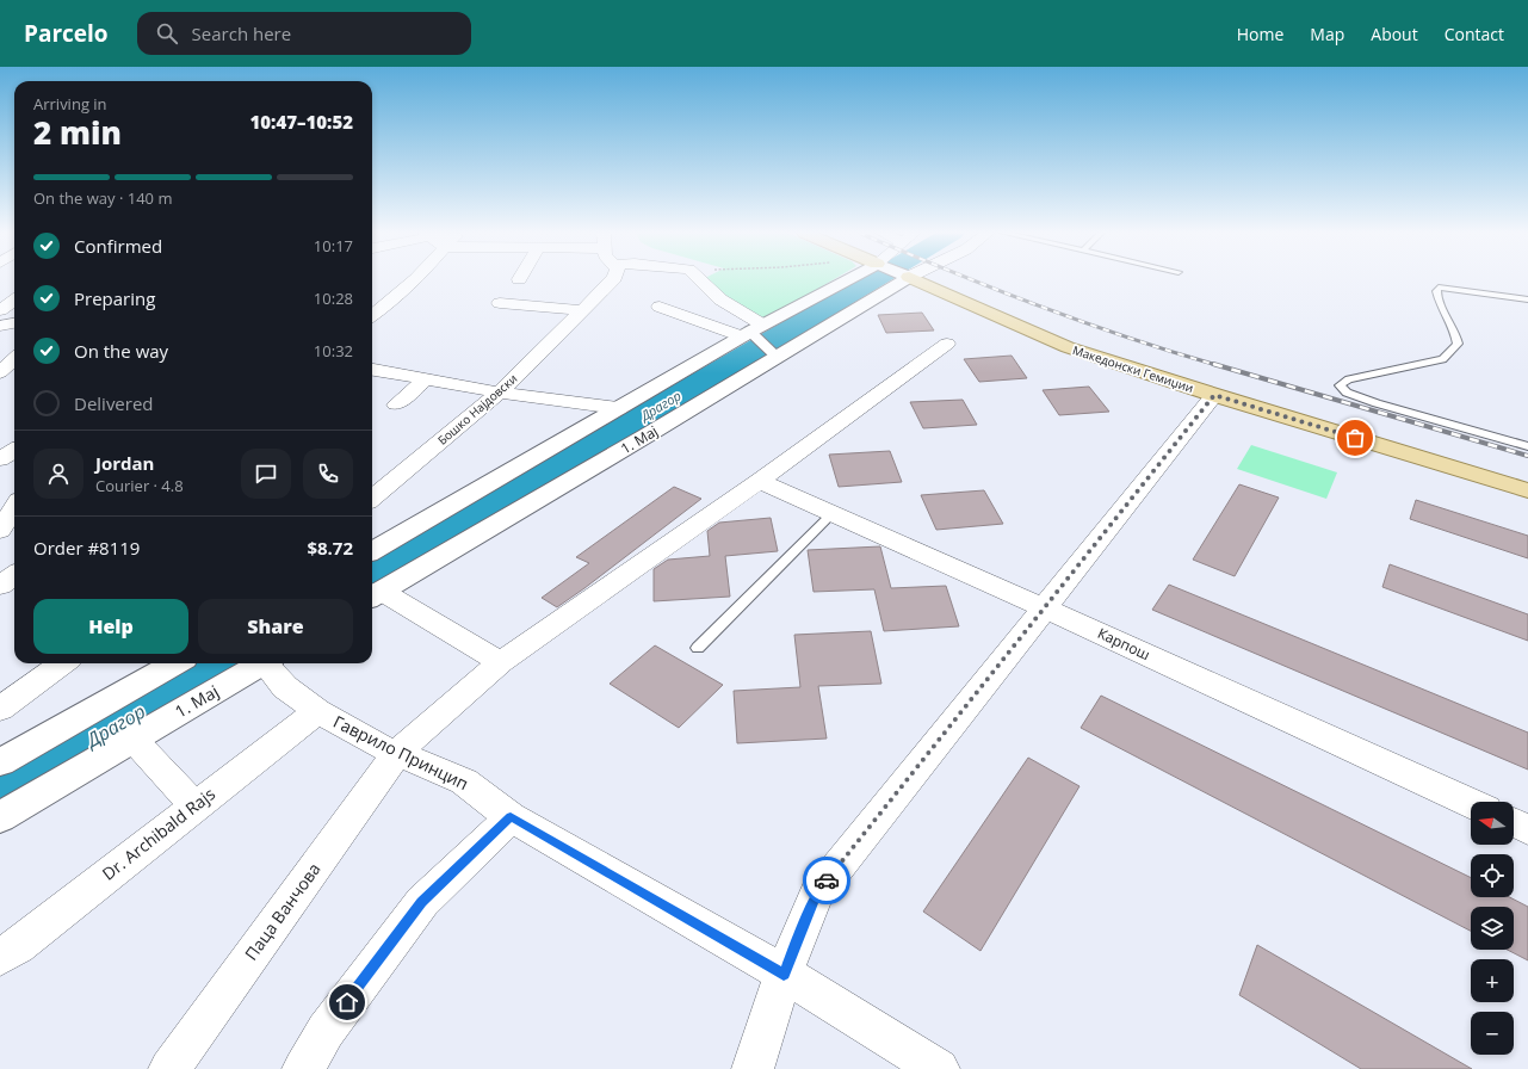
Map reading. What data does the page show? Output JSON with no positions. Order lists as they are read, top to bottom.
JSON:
{
  "streets": {
    "main road": ["Македонски Гемиџии"],
    "street": [
      "Бошко Најдовски",
      "1. Мај",
      "Карпош",
      "Гаврило Принцип",
      "Dr. Archibald Rajs",
      "Паца Ванчова"
    ]
  },
  "crossings": [
    ["Карпош", "Паца Ванчова"],
    ["Гаврило Принцип", "Dr. Archibald Rajs"],
    ["Гаврило Принцип", "Паца Ванчова"]
  ],
  "water": ["Драгор"],
  "north": "left",
  "page": {
    "header": "Parcelo",
    "search": "Search here",
    "nav": [
      "Home",
      "Map",
      "About",
      "Contact"
    ],
    "heading": ["2 min", "Arriving in", "10:47–10:52"],
    "panel": [
      "Jordan",
      "Courier · 4.8",
      "Order #8119",
      "$8.72"
    ],
    "bar": "On the way · 140 m",
    "list": [
      ["Confirmed", "10:17"],
      ["Preparing", "10:28"],
      ["On the way", "10:32"],
      "Delivered"
    ],
    "buttons": ["Help", "Share"],
    "map_buttons": ["+", "−"]
  }
}
